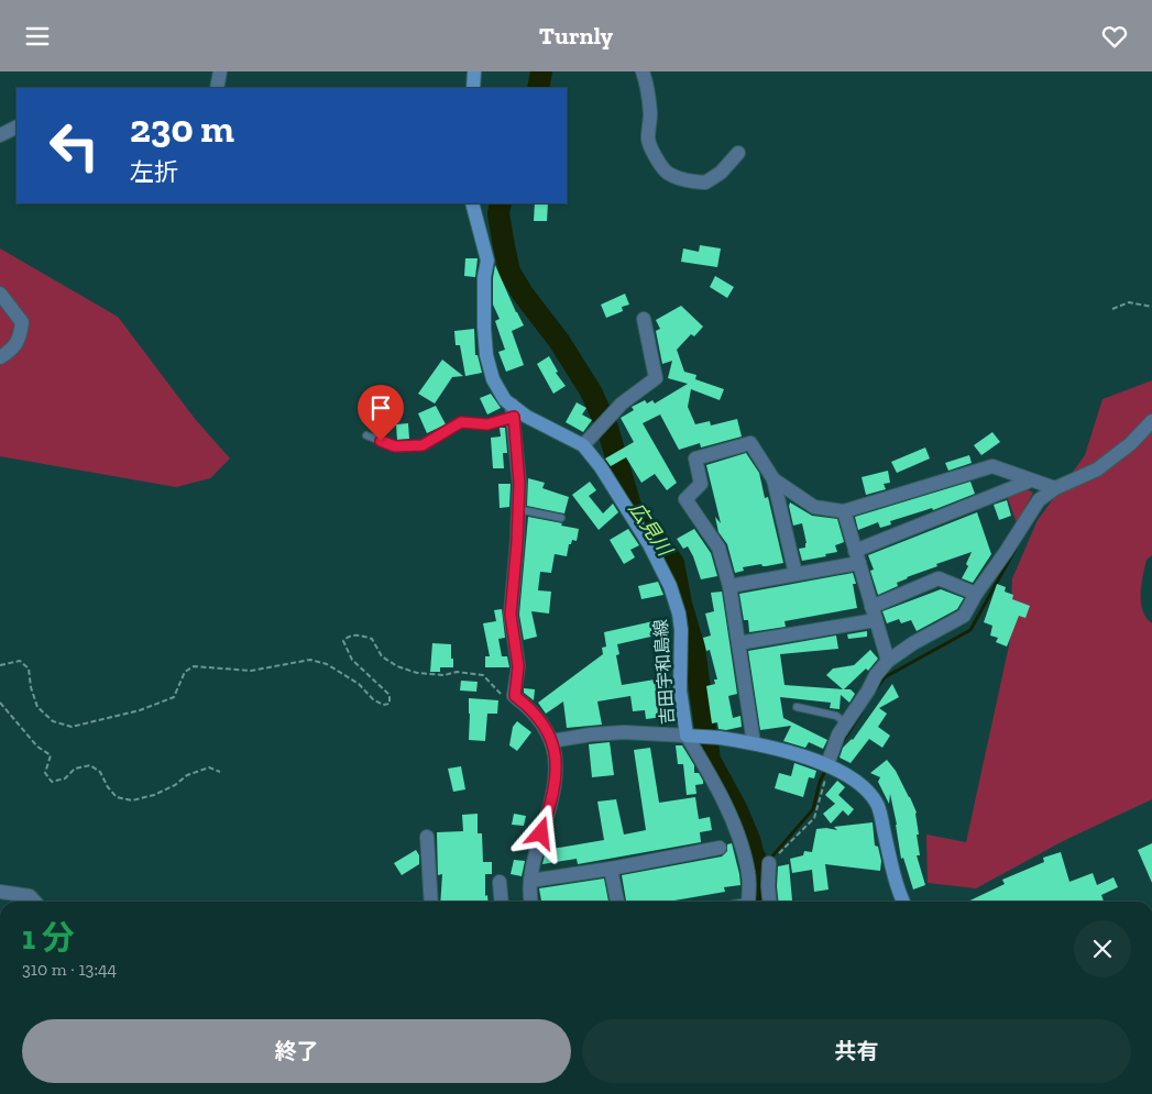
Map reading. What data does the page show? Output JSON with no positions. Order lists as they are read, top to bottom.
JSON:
{
  "streets": {
    "main road": ["吉田宇和島線"]
  },
  "water": ["広見川"],
  "page": {
    "header": "Turnly",
    "turn": ["230 m", "左折"],
    "heading": ["1 分", "310 m · 13:44"],
    "buttons": ["終了", "共有"]
  }
}
